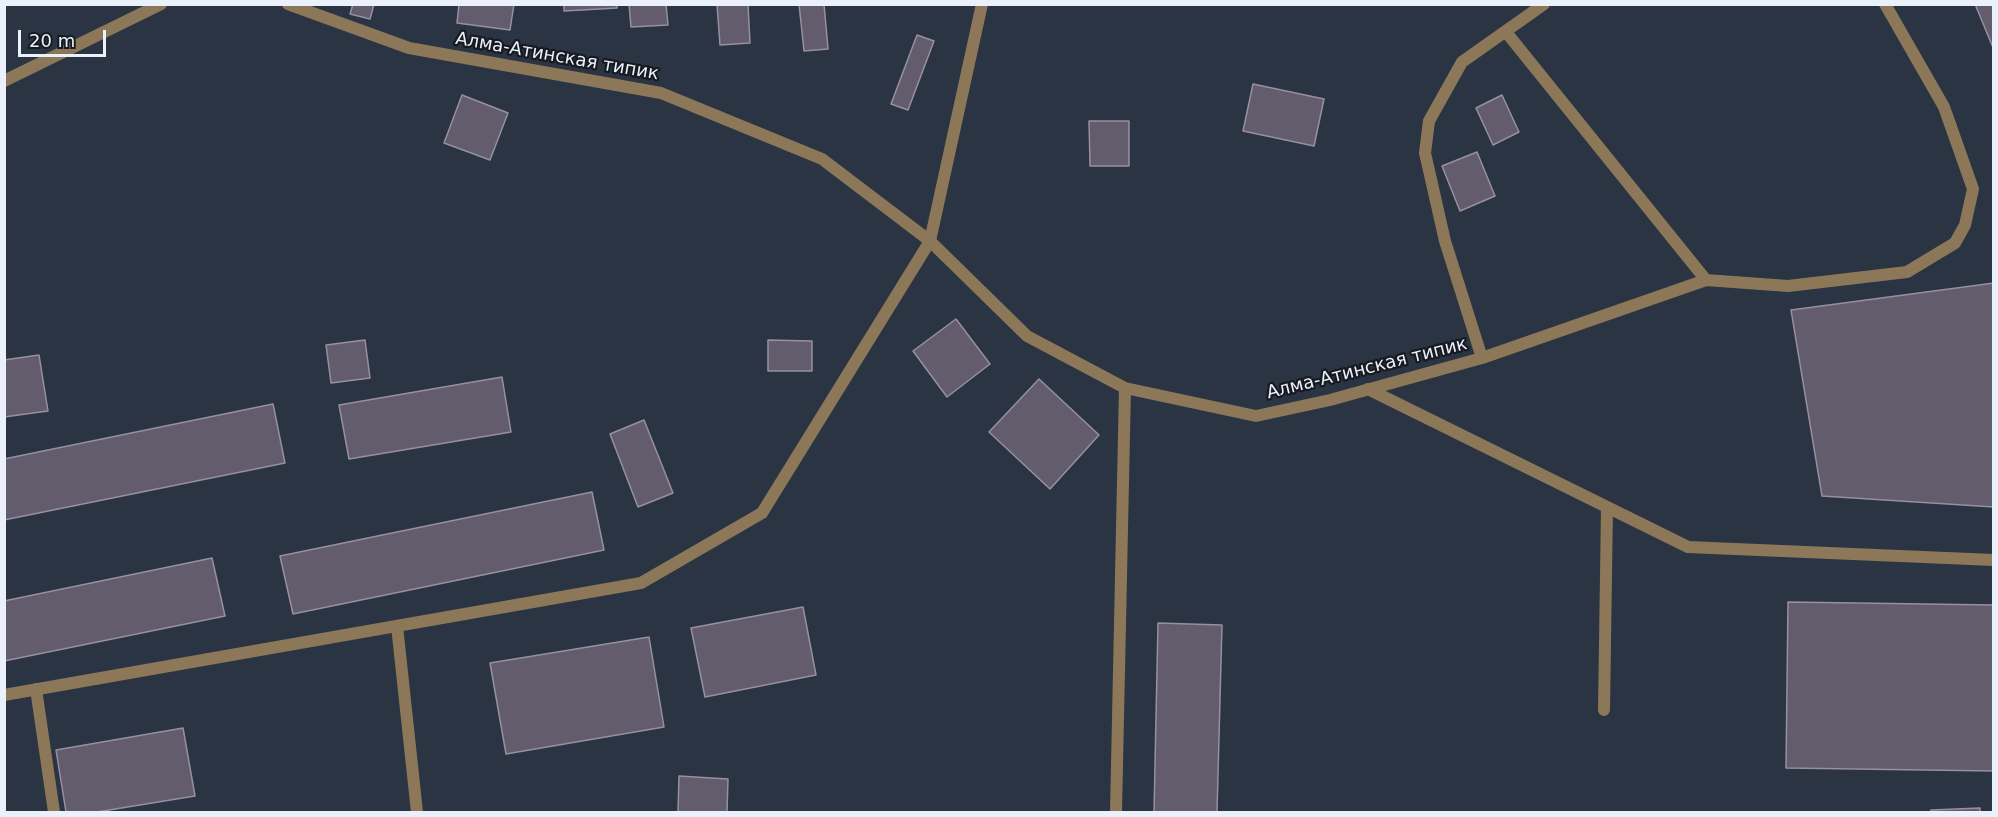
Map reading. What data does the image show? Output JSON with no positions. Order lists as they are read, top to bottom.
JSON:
{
  "streets": {
    "street": ["Алма-Атинская типик"]
  },
  "scale_bar": "20 m"
}
